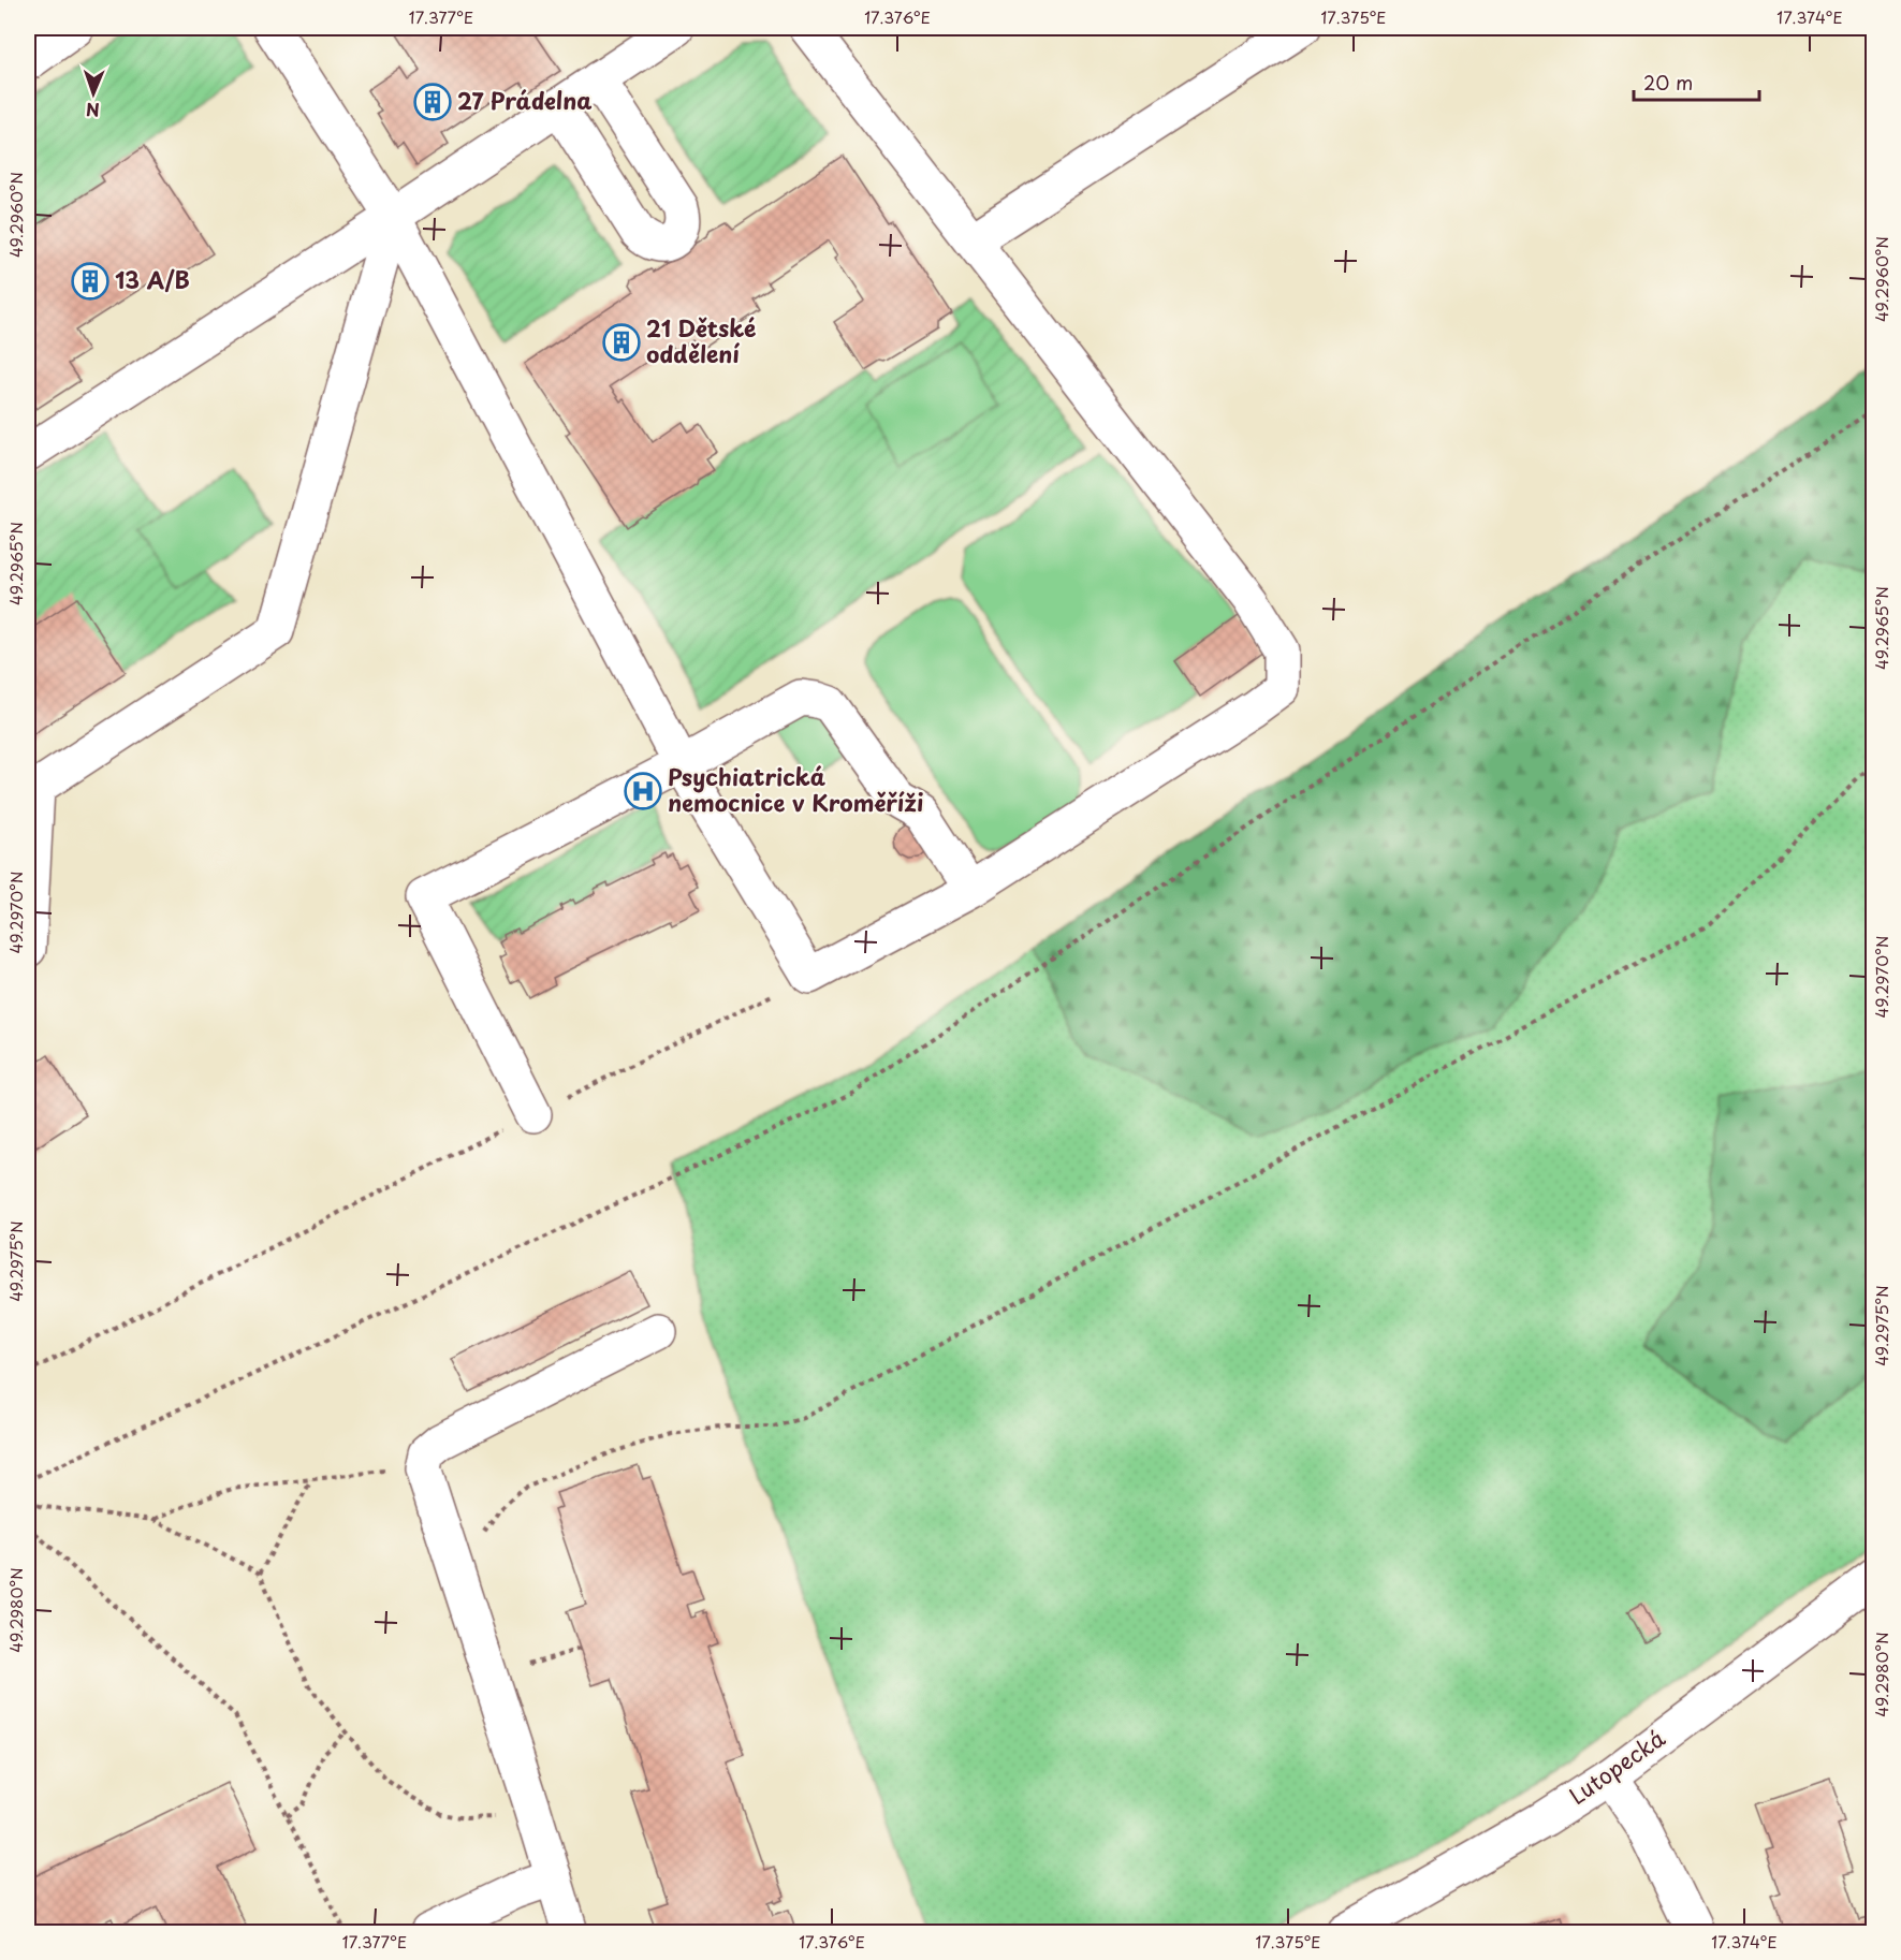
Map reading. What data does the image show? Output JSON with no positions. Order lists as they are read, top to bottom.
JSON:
{
  "streets": {
    "street": ["Lutopecká"]
  },
  "places": {
    "building": ["27 Prádelna", "13 A/B", "21 Dětské oddělení"],
    "hospital": ["Psychiatrická nemocnice v Kroměříži"]
  },
  "scale_bar": "20 m",
  "north": "bottom",
  "coordinates": [
    "17.377°E",
    "17.376°E",
    "17.375°E",
    "17.374°E",
    "49.2960°N",
    "49.2965°N",
    "49.2970°N",
    "49.2975°N",
    "49.2980°N"
  ]
}
